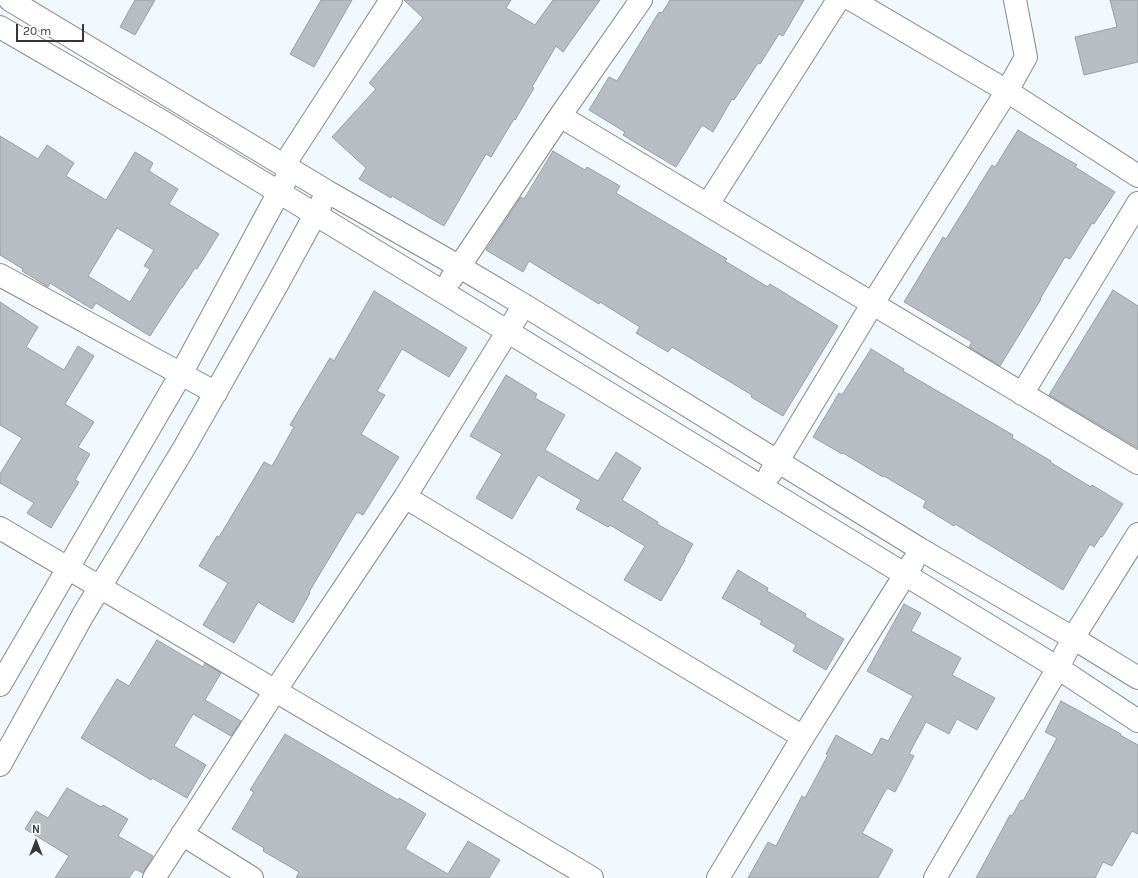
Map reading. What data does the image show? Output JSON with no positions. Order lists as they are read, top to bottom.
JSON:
{
  "scale_bar": "20 m",
  "north": "top"
}
